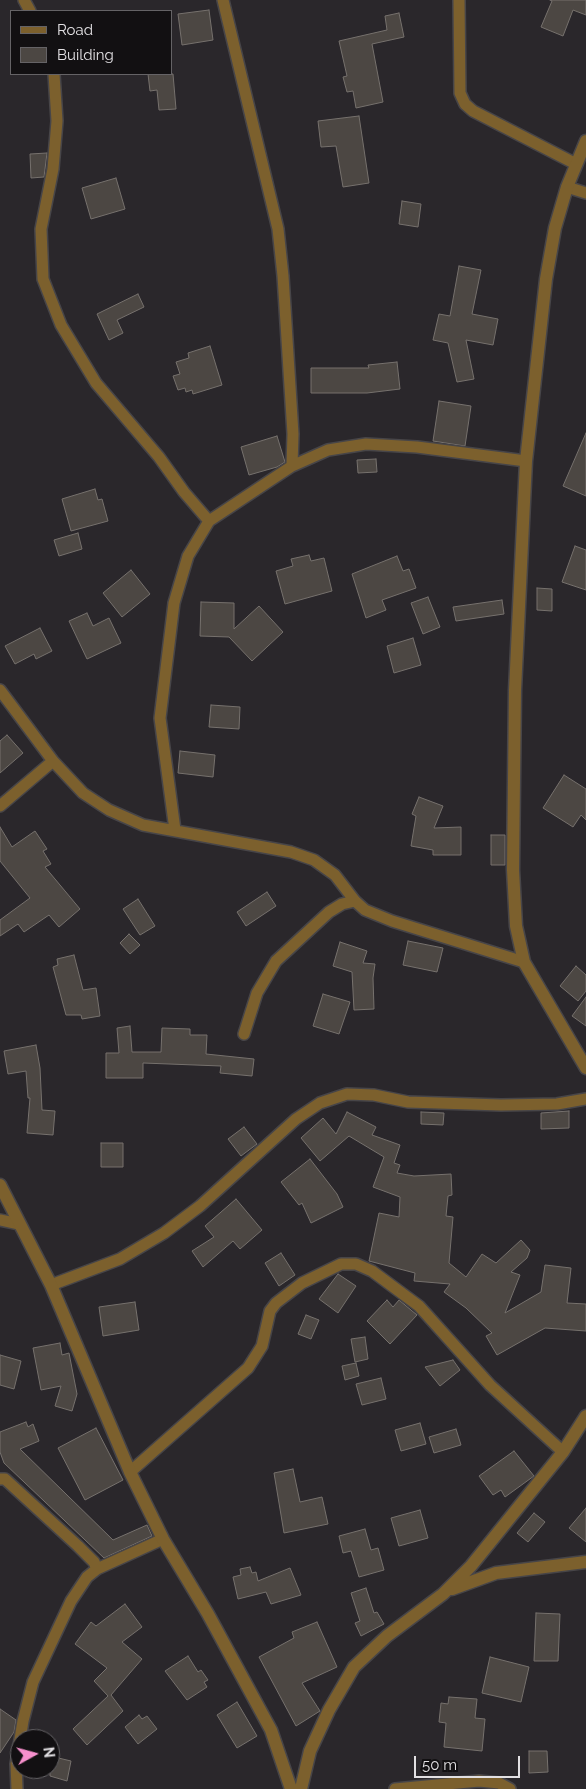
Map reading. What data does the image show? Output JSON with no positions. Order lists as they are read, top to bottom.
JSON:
{
  "legend": ["Road", "Building"],
  "scale_bar": "50 m",
  "north": "right"
}
